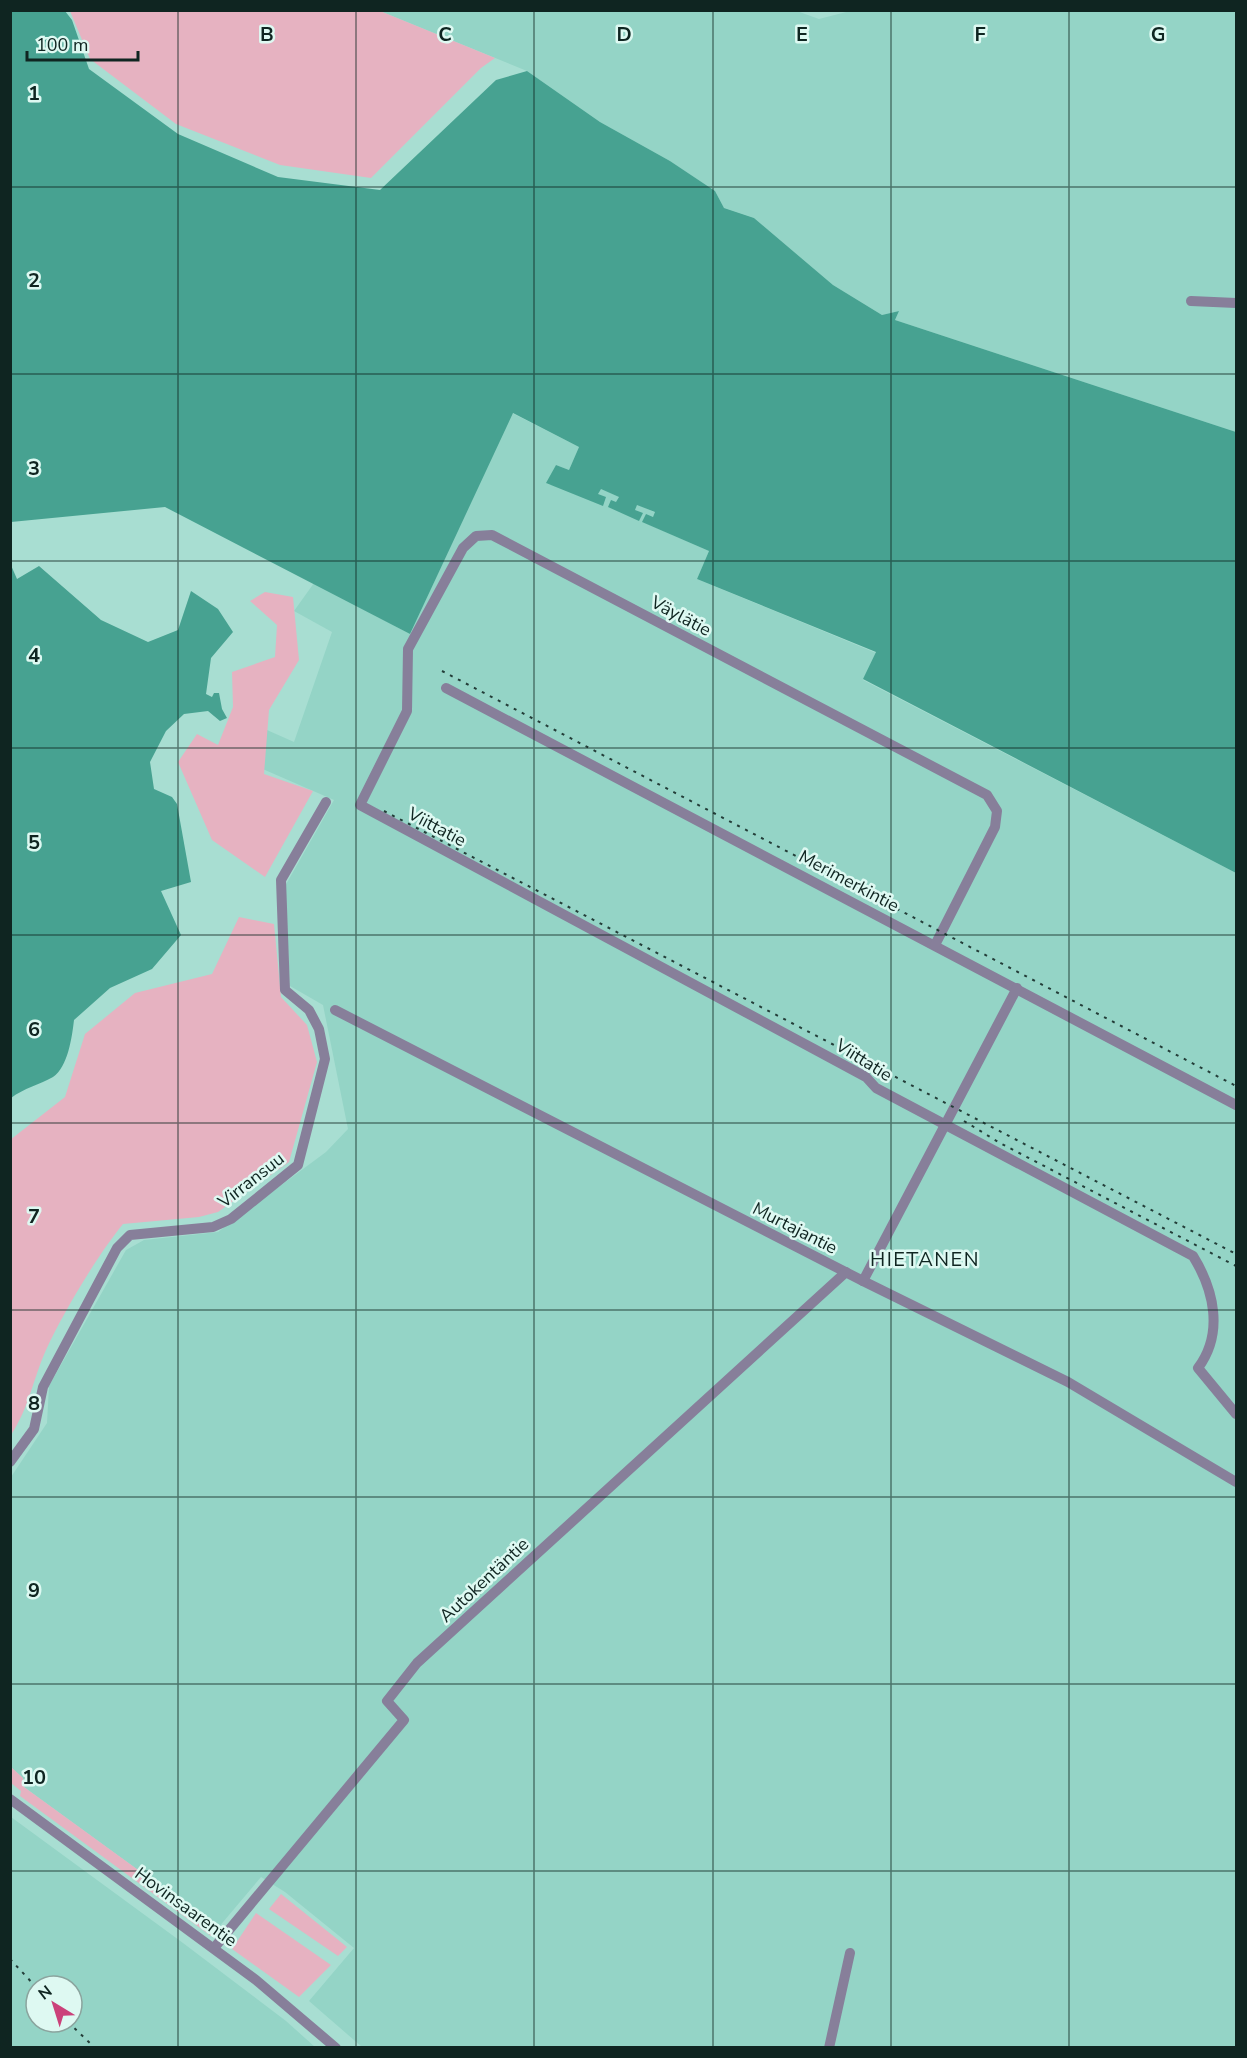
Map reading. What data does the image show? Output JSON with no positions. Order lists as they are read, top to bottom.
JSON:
{
  "streets": {
    "street": [
      "Väylätie",
      "Viittatie",
      "Merimerkintie",
      "Virransuu",
      "Murtajantie",
      "Autokentäntie",
      "Hovinsaarentie"
    ]
  },
  "crossings": [
    ["Väylätie", "Viittatie"],
    ["Väylätie", "Merimerkintie"],
    ["Murtajantie", "Autokentäntie"],
    ["Autokentäntie", "Hovinsaarentie"]
  ],
  "districts": ["HIETANEN"],
  "scale_bar": "100 m",
  "north": "top left",
  "grid": {
    "columns": [
      "B",
      "C",
      "D",
      "E",
      "F",
      "G"
    ],
    "rows": [
      "1",
      "2",
      "3",
      "4",
      "5",
      "6",
      "7",
      "8",
      "9",
      "10"
    ]
  }
}
